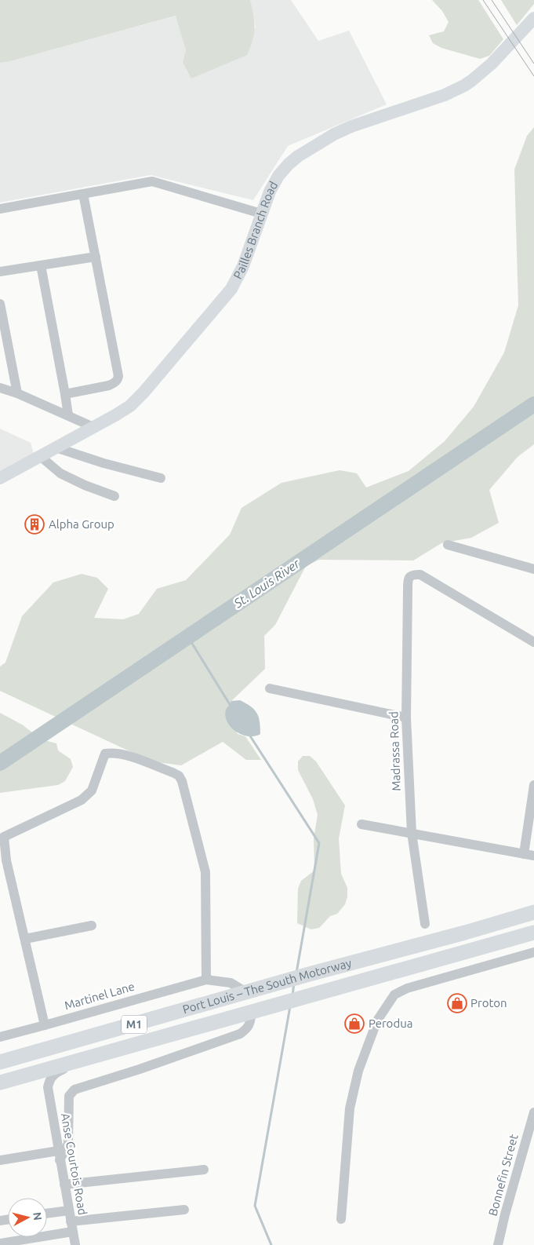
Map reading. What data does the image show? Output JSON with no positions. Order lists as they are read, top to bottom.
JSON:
{
  "streets": {
    "highway": ["Port Louis – The South Motorway", "M1"],
    "main road": ["Pailles Branch Road"],
    "street": [
      "Madrassa Road",
      "Martinel Lane",
      "Anse Courtois Road",
      "Bonnefin Street"
    ]
  },
  "water": ["St. Louis River"],
  "places": {
    "building": ["Alpha Group"],
    "shop": ["Proton", "Perodua"]
  },
  "north": "right"
}
